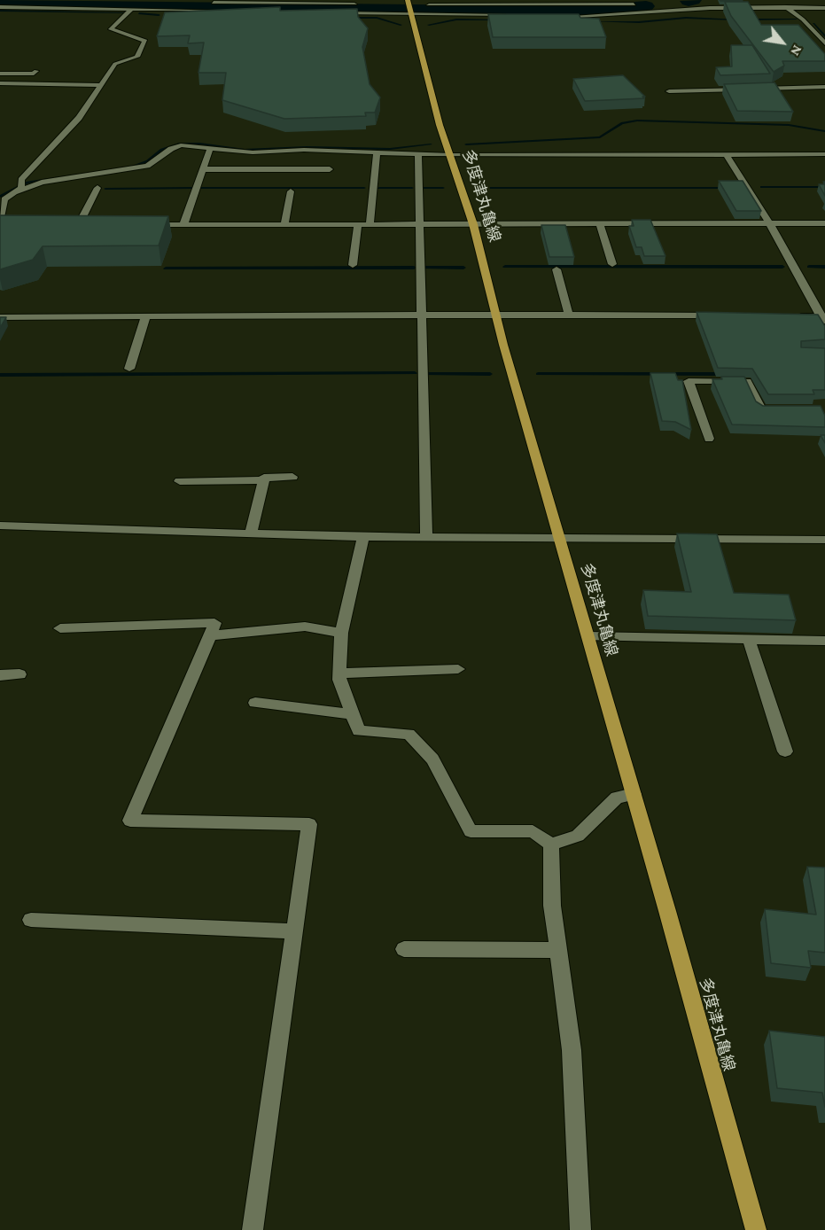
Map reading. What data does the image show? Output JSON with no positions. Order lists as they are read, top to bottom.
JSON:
{
  "streets": {
    "main road": ["多度津丸亀線"]
  },
  "north": "bottom right"
}
